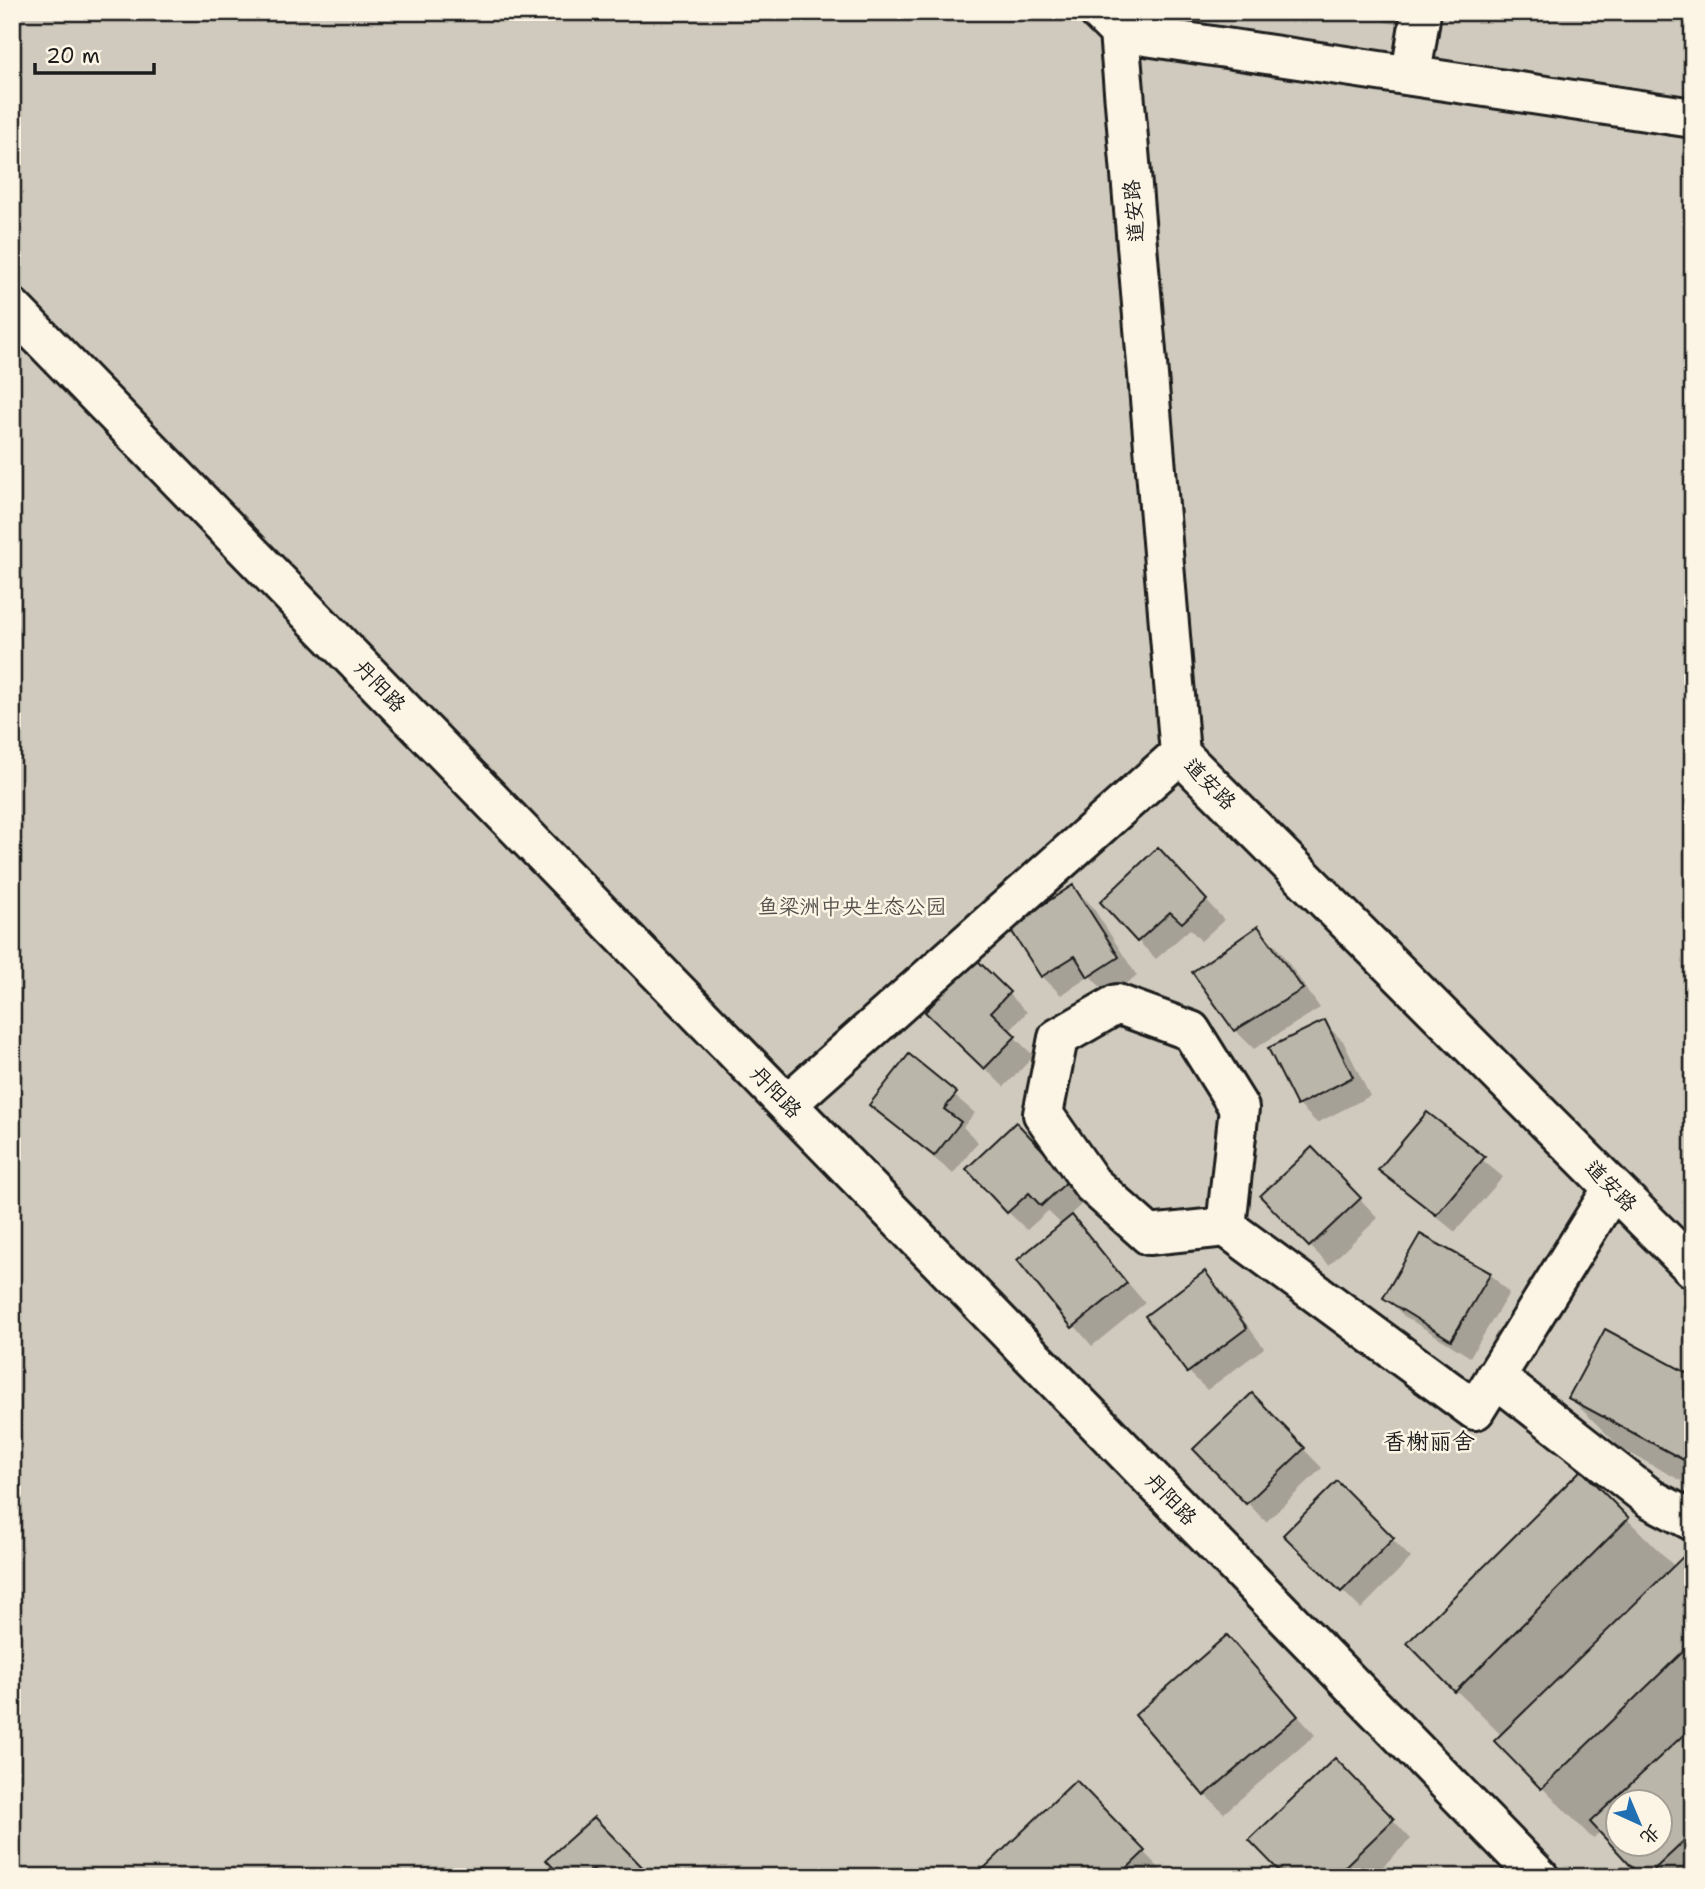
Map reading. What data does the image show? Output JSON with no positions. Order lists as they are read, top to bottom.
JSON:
{
  "streets": {
    "street": ["道安路", "丹阳路"]
  },
  "districts": ["香榭丽舍"],
  "parks": ["鱼梁洲中央生态公园"],
  "scale_bar": "20 m",
  "north": "bottom right"
}
